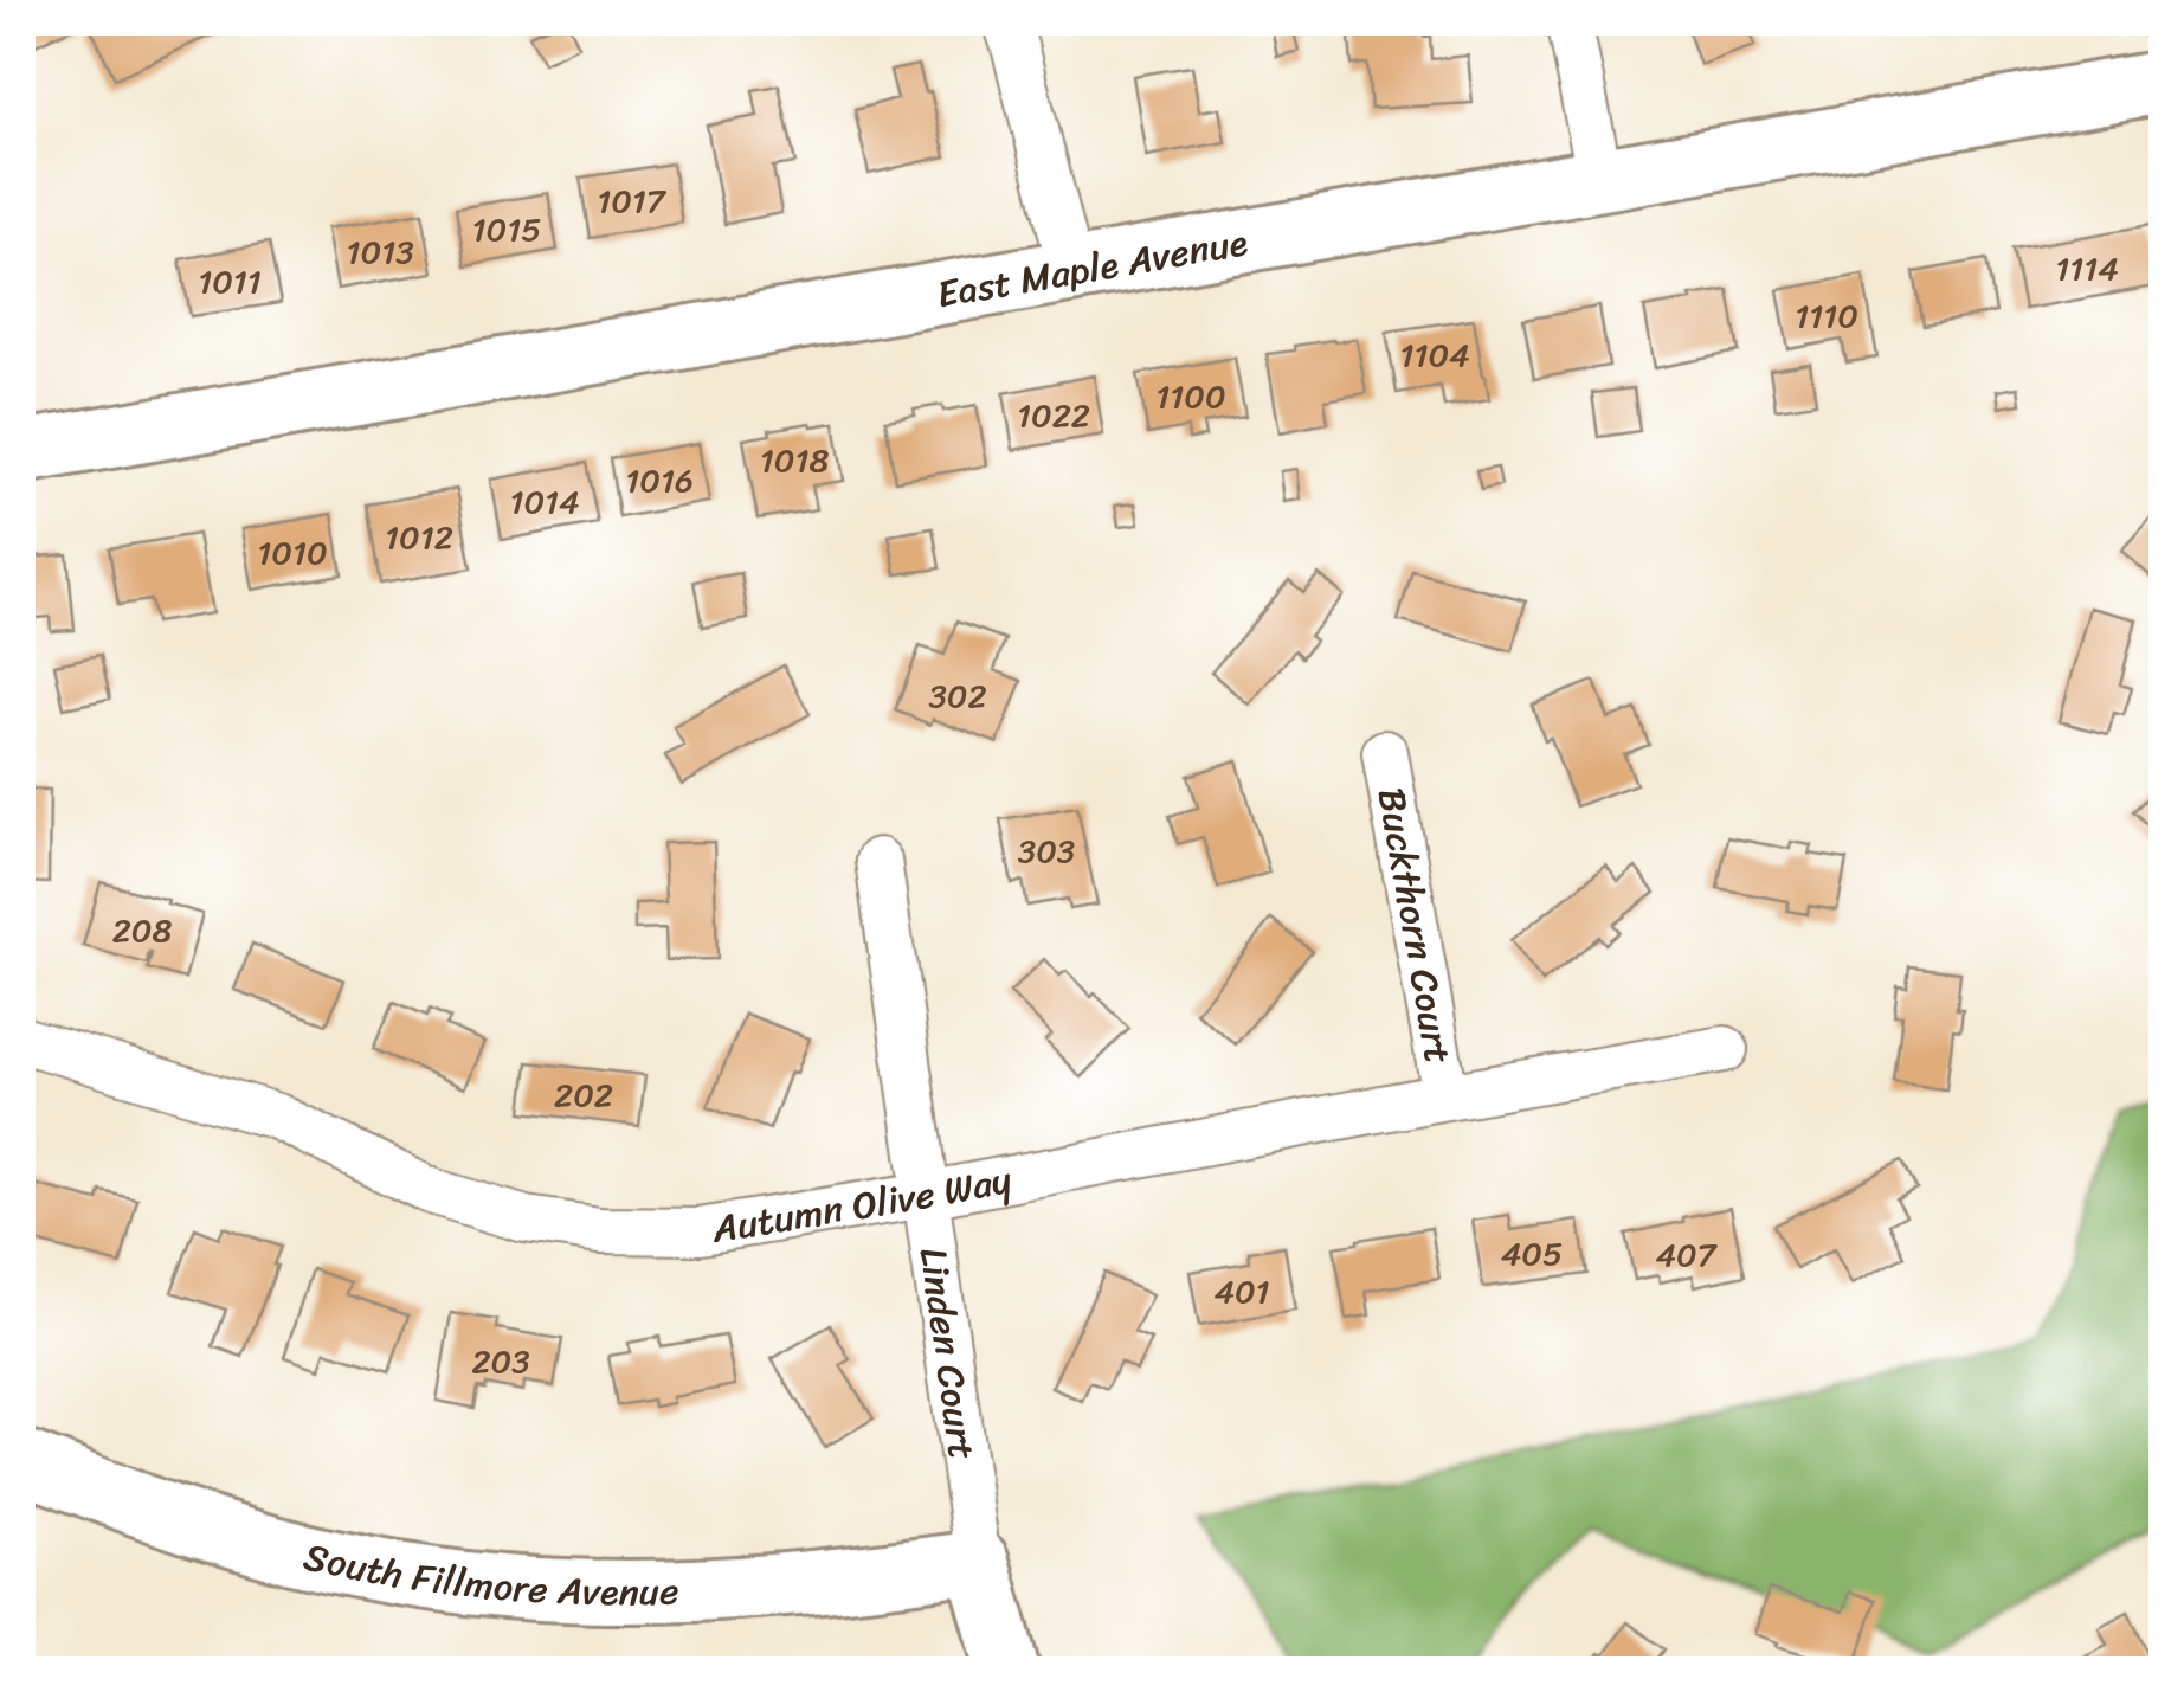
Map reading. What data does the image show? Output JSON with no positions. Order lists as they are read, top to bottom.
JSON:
{
  "streets": {
    "main road": ["East Maple Avenue", "South Fillmore Avenue"],
    "street": ["Buckthorn Court", "Autumn Olive Way", "Linden Court"]
  },
  "crossings": [
    ["Buckthorn Court", "Autumn Olive Way"],
    ["Autumn Olive Way", "Linden Court"],
    ["Linden Court", "South Fillmore Avenue"]
  ],
  "house_numbers": [
    "1017",
    "1015",
    "1013",
    "1114",
    "1011",
    "1110",
    "1104",
    "1100",
    "1022",
    "1018",
    "1016",
    "1014",
    "1012",
    "1010",
    "302",
    "303",
    "208",
    "202",
    "405",
    "407",
    "401",
    "203"
  ]
}
